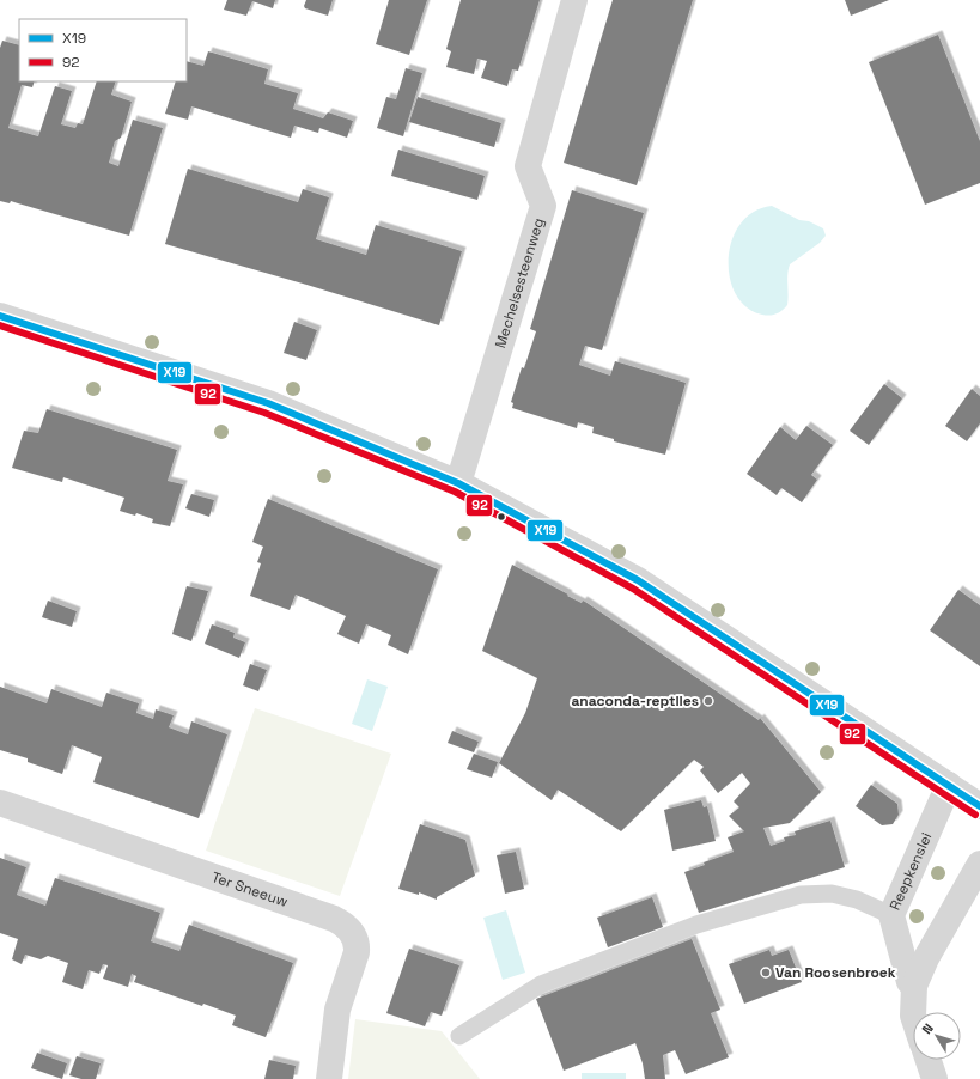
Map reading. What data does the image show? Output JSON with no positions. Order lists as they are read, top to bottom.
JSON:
{
  "streets": {
    "street": ["Mechelsesteenweg", "Reepkenslei", "Ter Sneeuw"]
  },
  "places": ["anaconda-reptiles", "Van Roosenbroek"],
  "lines": ["transit line X19", "transit line 92"],
  "legend": ["X19", "92"],
  "north": "top left"
}
